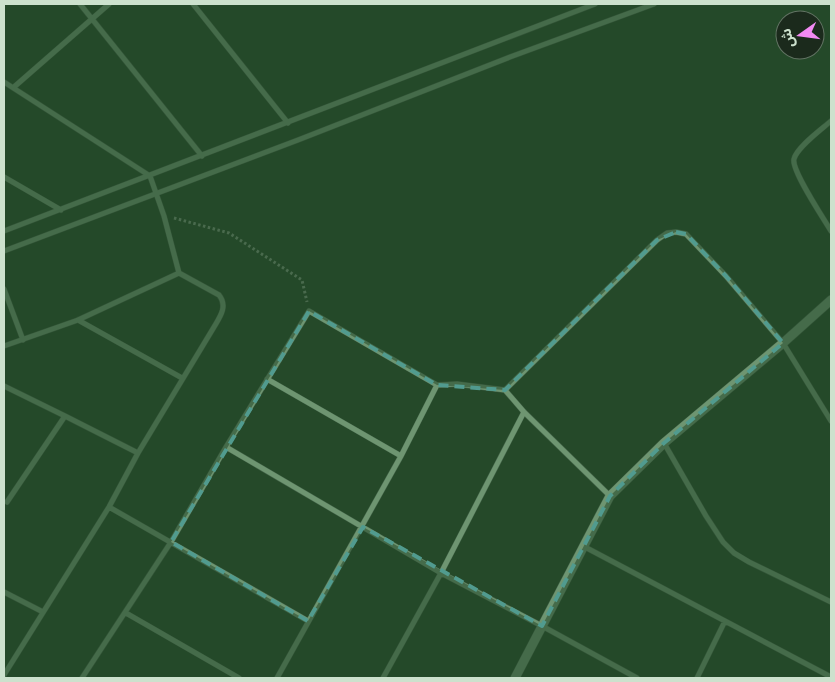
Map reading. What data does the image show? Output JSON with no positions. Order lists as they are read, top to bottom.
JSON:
{
  "north": "left"
}
